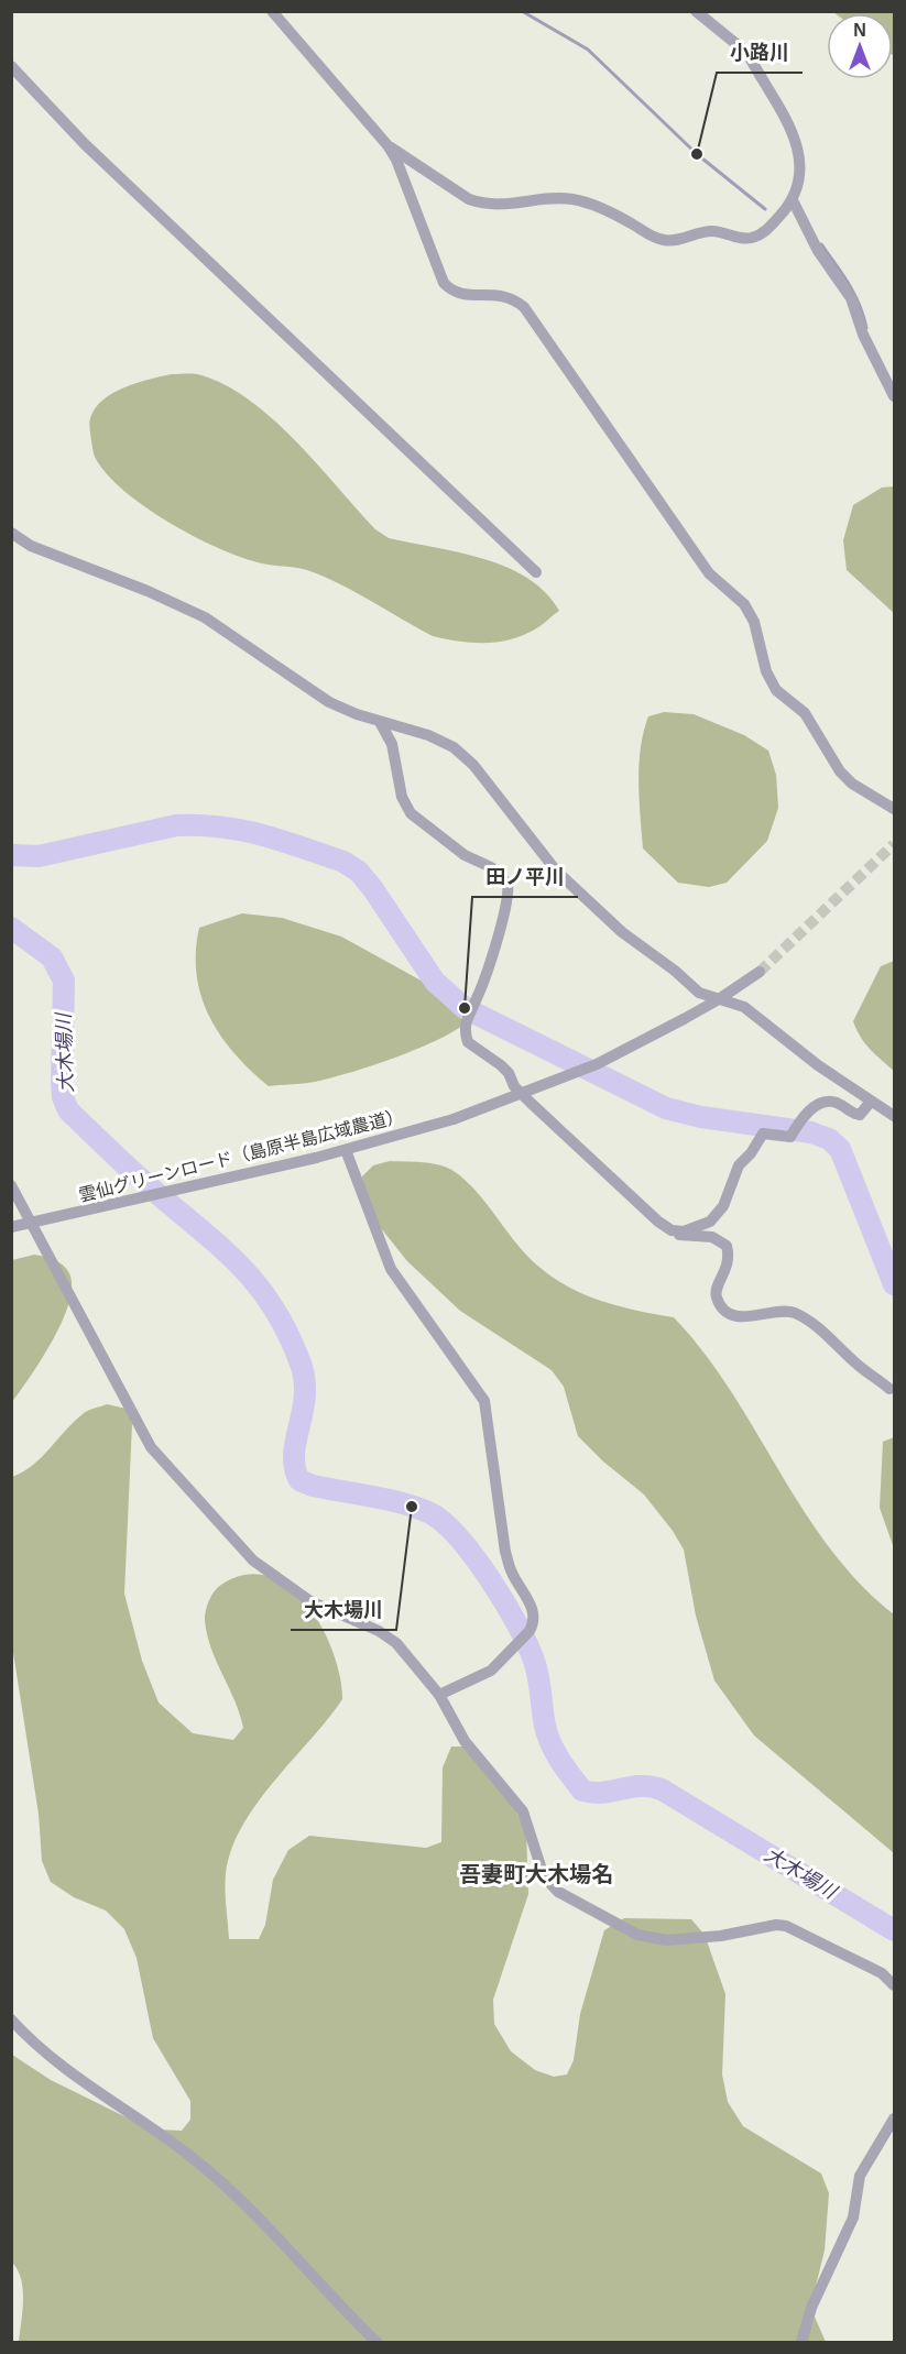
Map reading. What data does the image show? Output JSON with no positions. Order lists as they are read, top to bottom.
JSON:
{
  "streets": {
    "street": ["雲仙グリーンロード（島原半島広域農道）"]
  },
  "districts": ["吾妻町大木場名"],
  "water": ["大木場川"],
  "places": ["小路川", "田ノ平川", "大木場川"],
  "north": "top"
}
